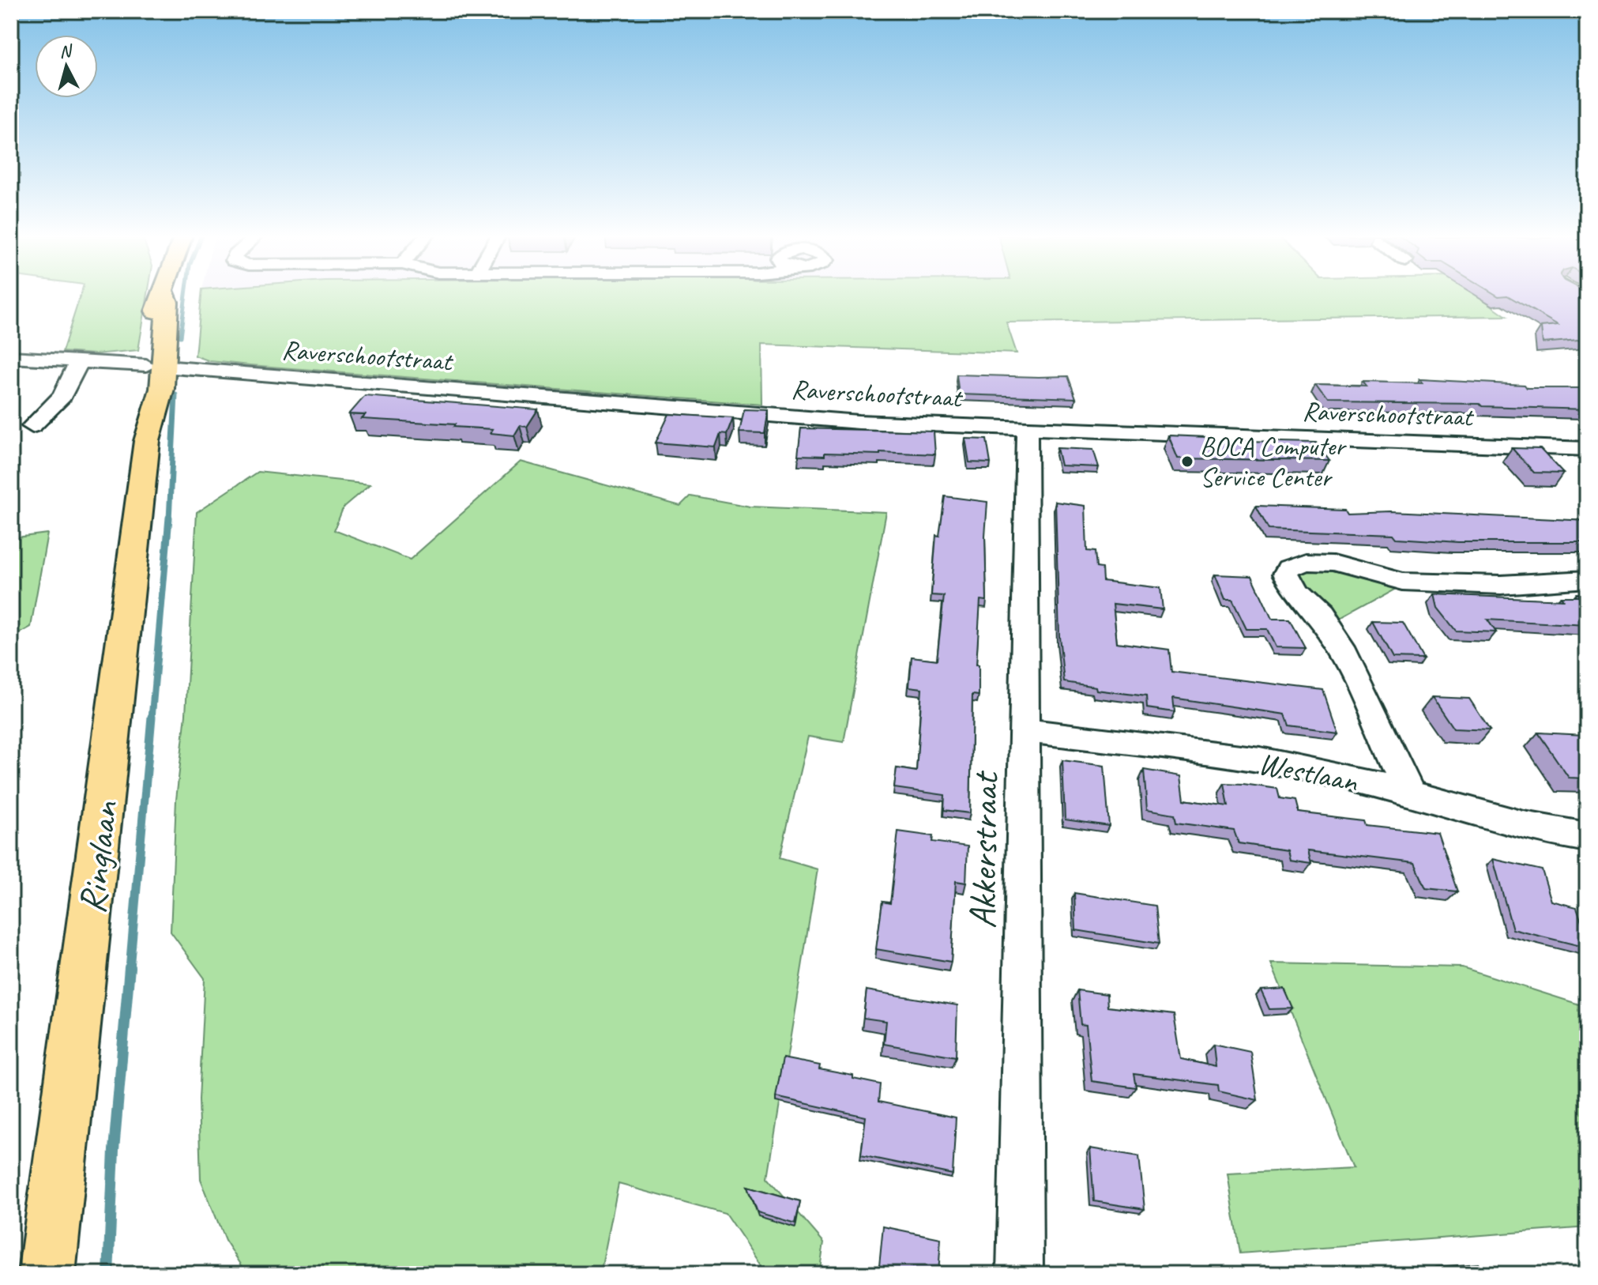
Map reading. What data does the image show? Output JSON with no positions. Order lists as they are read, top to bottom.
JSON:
{
  "streets": {
    "main road": ["Ringlaan"],
    "street": ["Raverschootstraat", "Westlaan", "Akkerstraat"]
  },
  "crossings": [
    ["Raverschootstraat", "Akkerstraat"],
    ["Raverschootstraat", "Ringlaan"],
    ["Westlaan", "Akkerstraat"]
  ],
  "places": ["BOCA Computer Service Center"],
  "north": "top"
}
